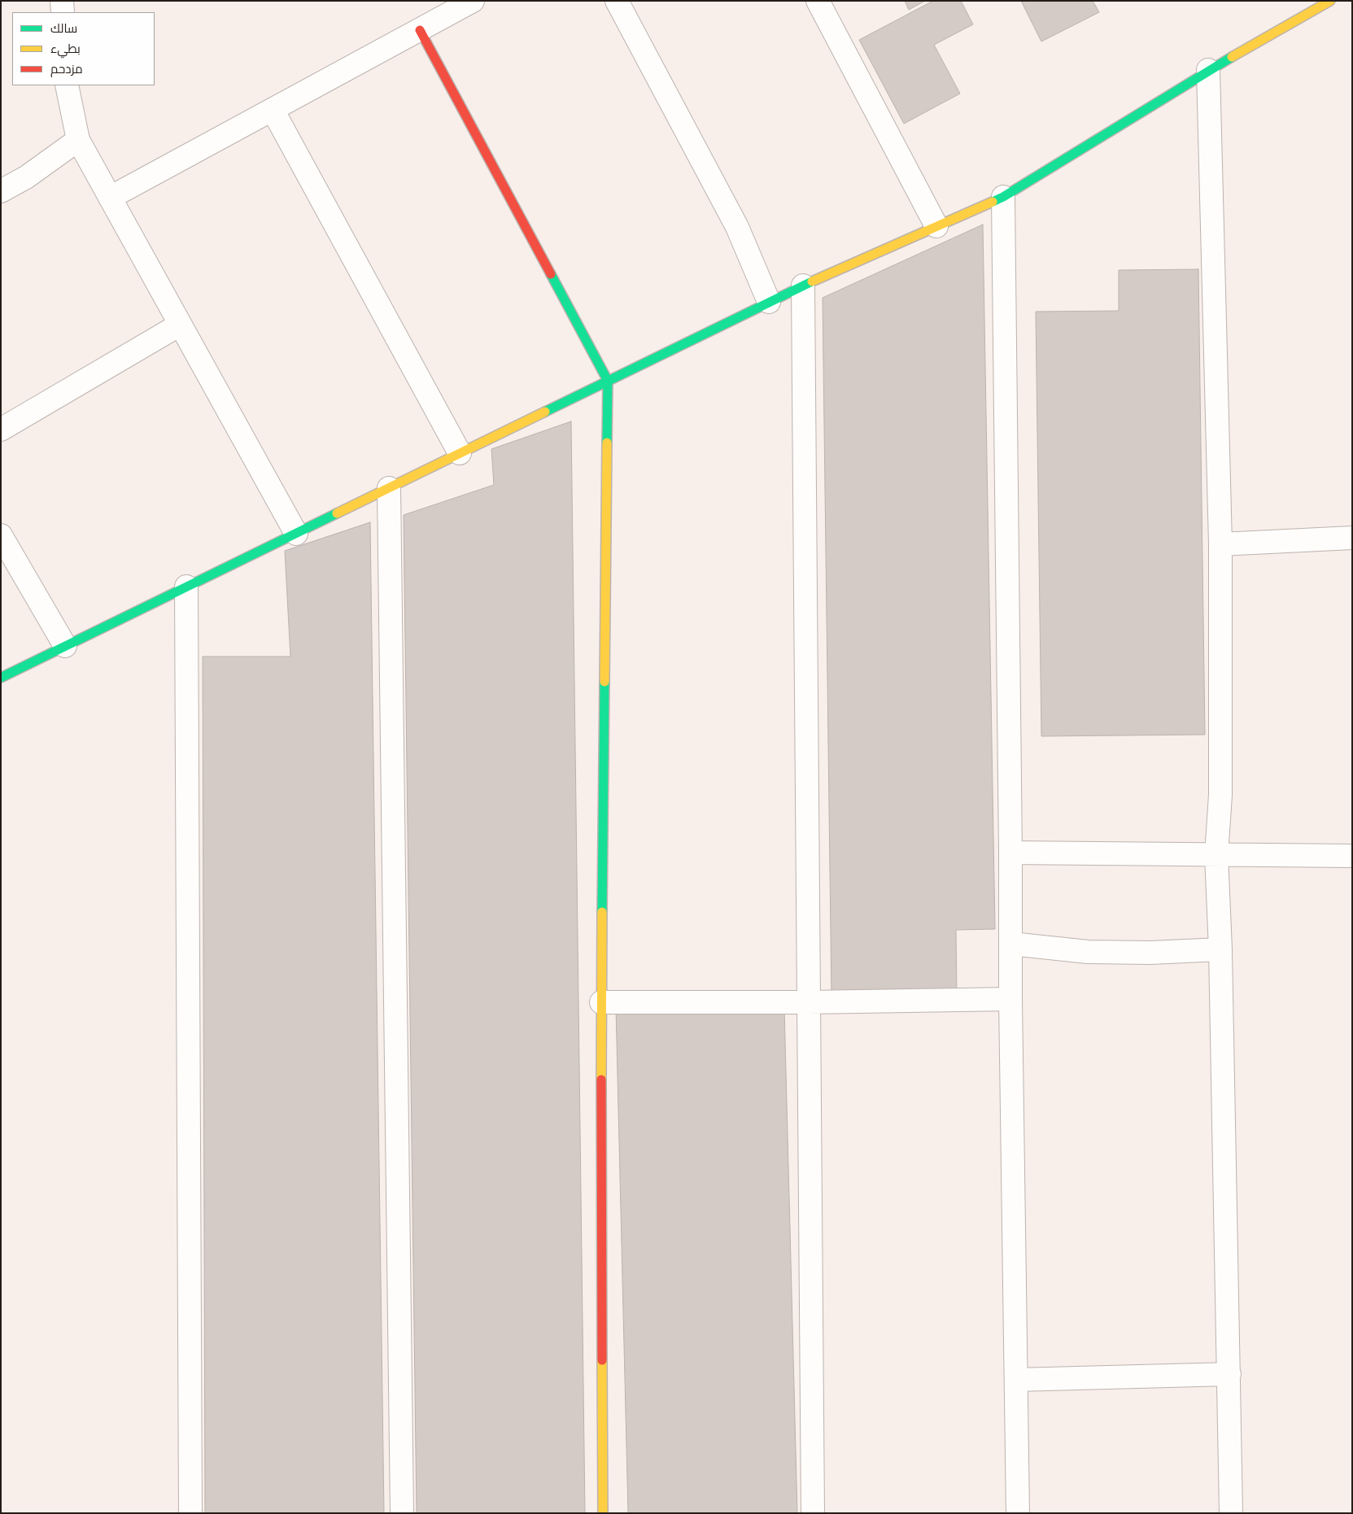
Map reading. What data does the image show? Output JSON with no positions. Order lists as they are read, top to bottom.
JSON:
{
  "legend": ["سالك", "بطيء", "مزدحم"]
}
